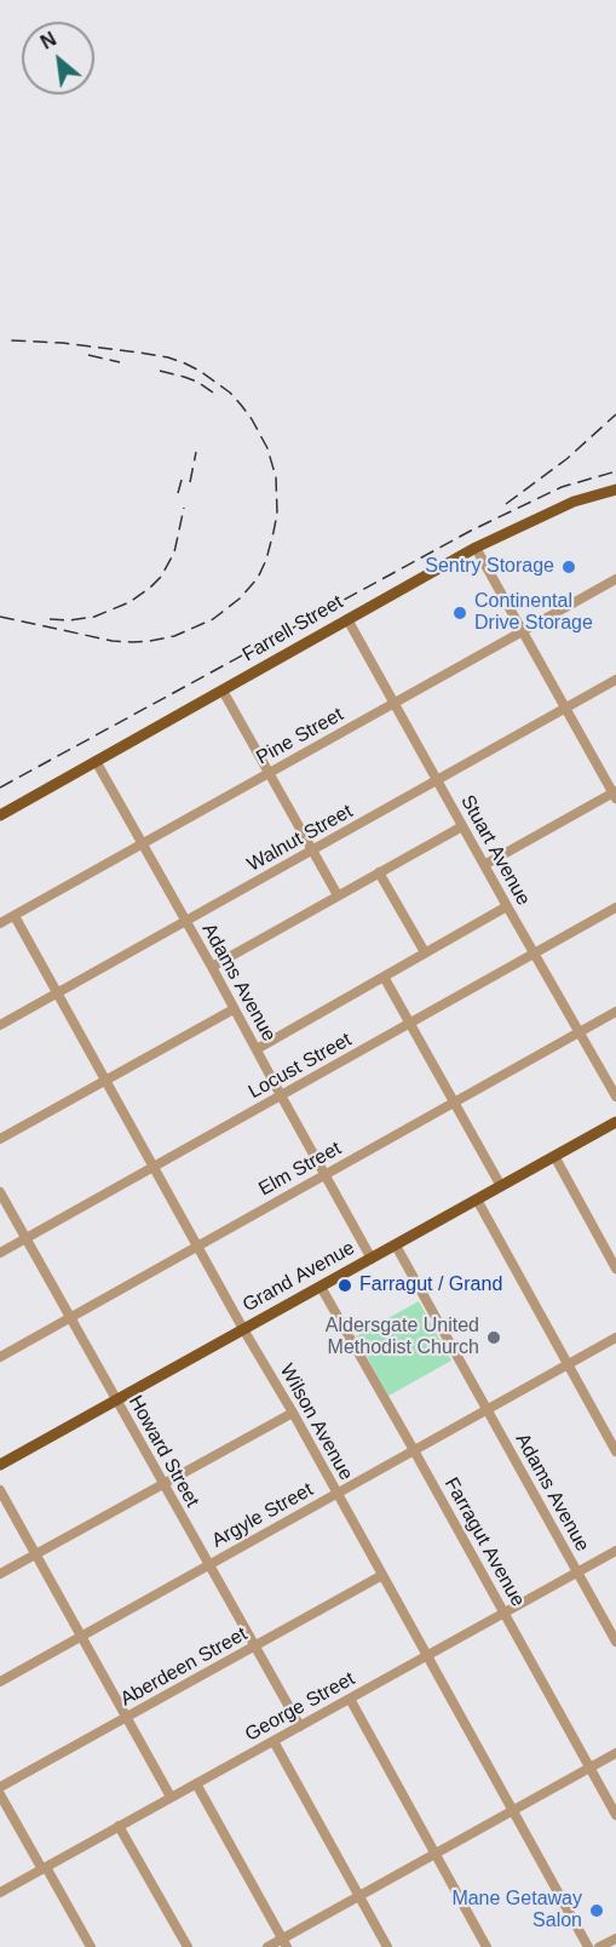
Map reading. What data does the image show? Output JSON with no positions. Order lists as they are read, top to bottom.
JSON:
{
  "streets": {
    "main road": ["Farrell Street", "Grand Avenue"],
    "street": [
      "Pine Street",
      "Walnut Street",
      "Stuart Avenue",
      "Adams Avenue",
      "Locust Street",
      "Elm Street",
      "Wilson Avenue",
      "Howard Street",
      "Argyle Street",
      "Farragut Avenue",
      "Aberdeen Street",
      "George Street"
    ]
  },
  "crossings": [
    ["Farrell Street", "Stuart Avenue"],
    ["Farrell Street", "Adams Avenue"],
    ["Pine Street", "Stuart Avenue"],
    ["Pine Street", "Adams Avenue"],
    ["Pine Street", "Wilson Avenue"],
    ["Walnut Street", "Stuart Avenue"],
    ["Walnut Street", "Adams Avenue"],
    ["Walnut Street", "Wilson Avenue"],
    ["Stuart Avenue", "Locust Street"],
    ["Stuart Avenue", "Elm Street"],
    ["Adams Avenue", "Locust Street"],
    ["Adams Avenue", "Elm Street"],
    ["Adams Avenue", "Grand Avenue"],
    ["Adams Avenue", "Argyle Street"],
    ["Adams Avenue", "George Street"],
    ["Locust Street", "Wilson Avenue"],
    ["Locust Street", "Howard Street"],
    ["Elm Street", "Wilson Avenue"],
    ["Elm Street", "Howard Street"],
    ["Grand Avenue", "Wilson Avenue"],
    ["Grand Avenue", "Howard Street"],
    ["Grand Avenue", "Farragut Avenue"],
    ["Wilson Avenue", "Argyle Street"],
    ["Wilson Avenue", "Aberdeen Street"],
    ["Wilson Avenue", "George Street"],
    ["Howard Street", "Argyle Street"],
    ["Howard Street", "Aberdeen Street"],
    ["Howard Street", "George Street"],
    ["Argyle Street", "Farragut Avenue"],
    ["Farragut Avenue", "George Street"]
  ],
  "places": [
    "Sentry Storage",
    "Continental Drive Storage",
    "Farragut / Grand",
    "Aldersgate United Methodist Church",
    "Mane Getaway Salon"
  ],
  "north": "top left"
}
